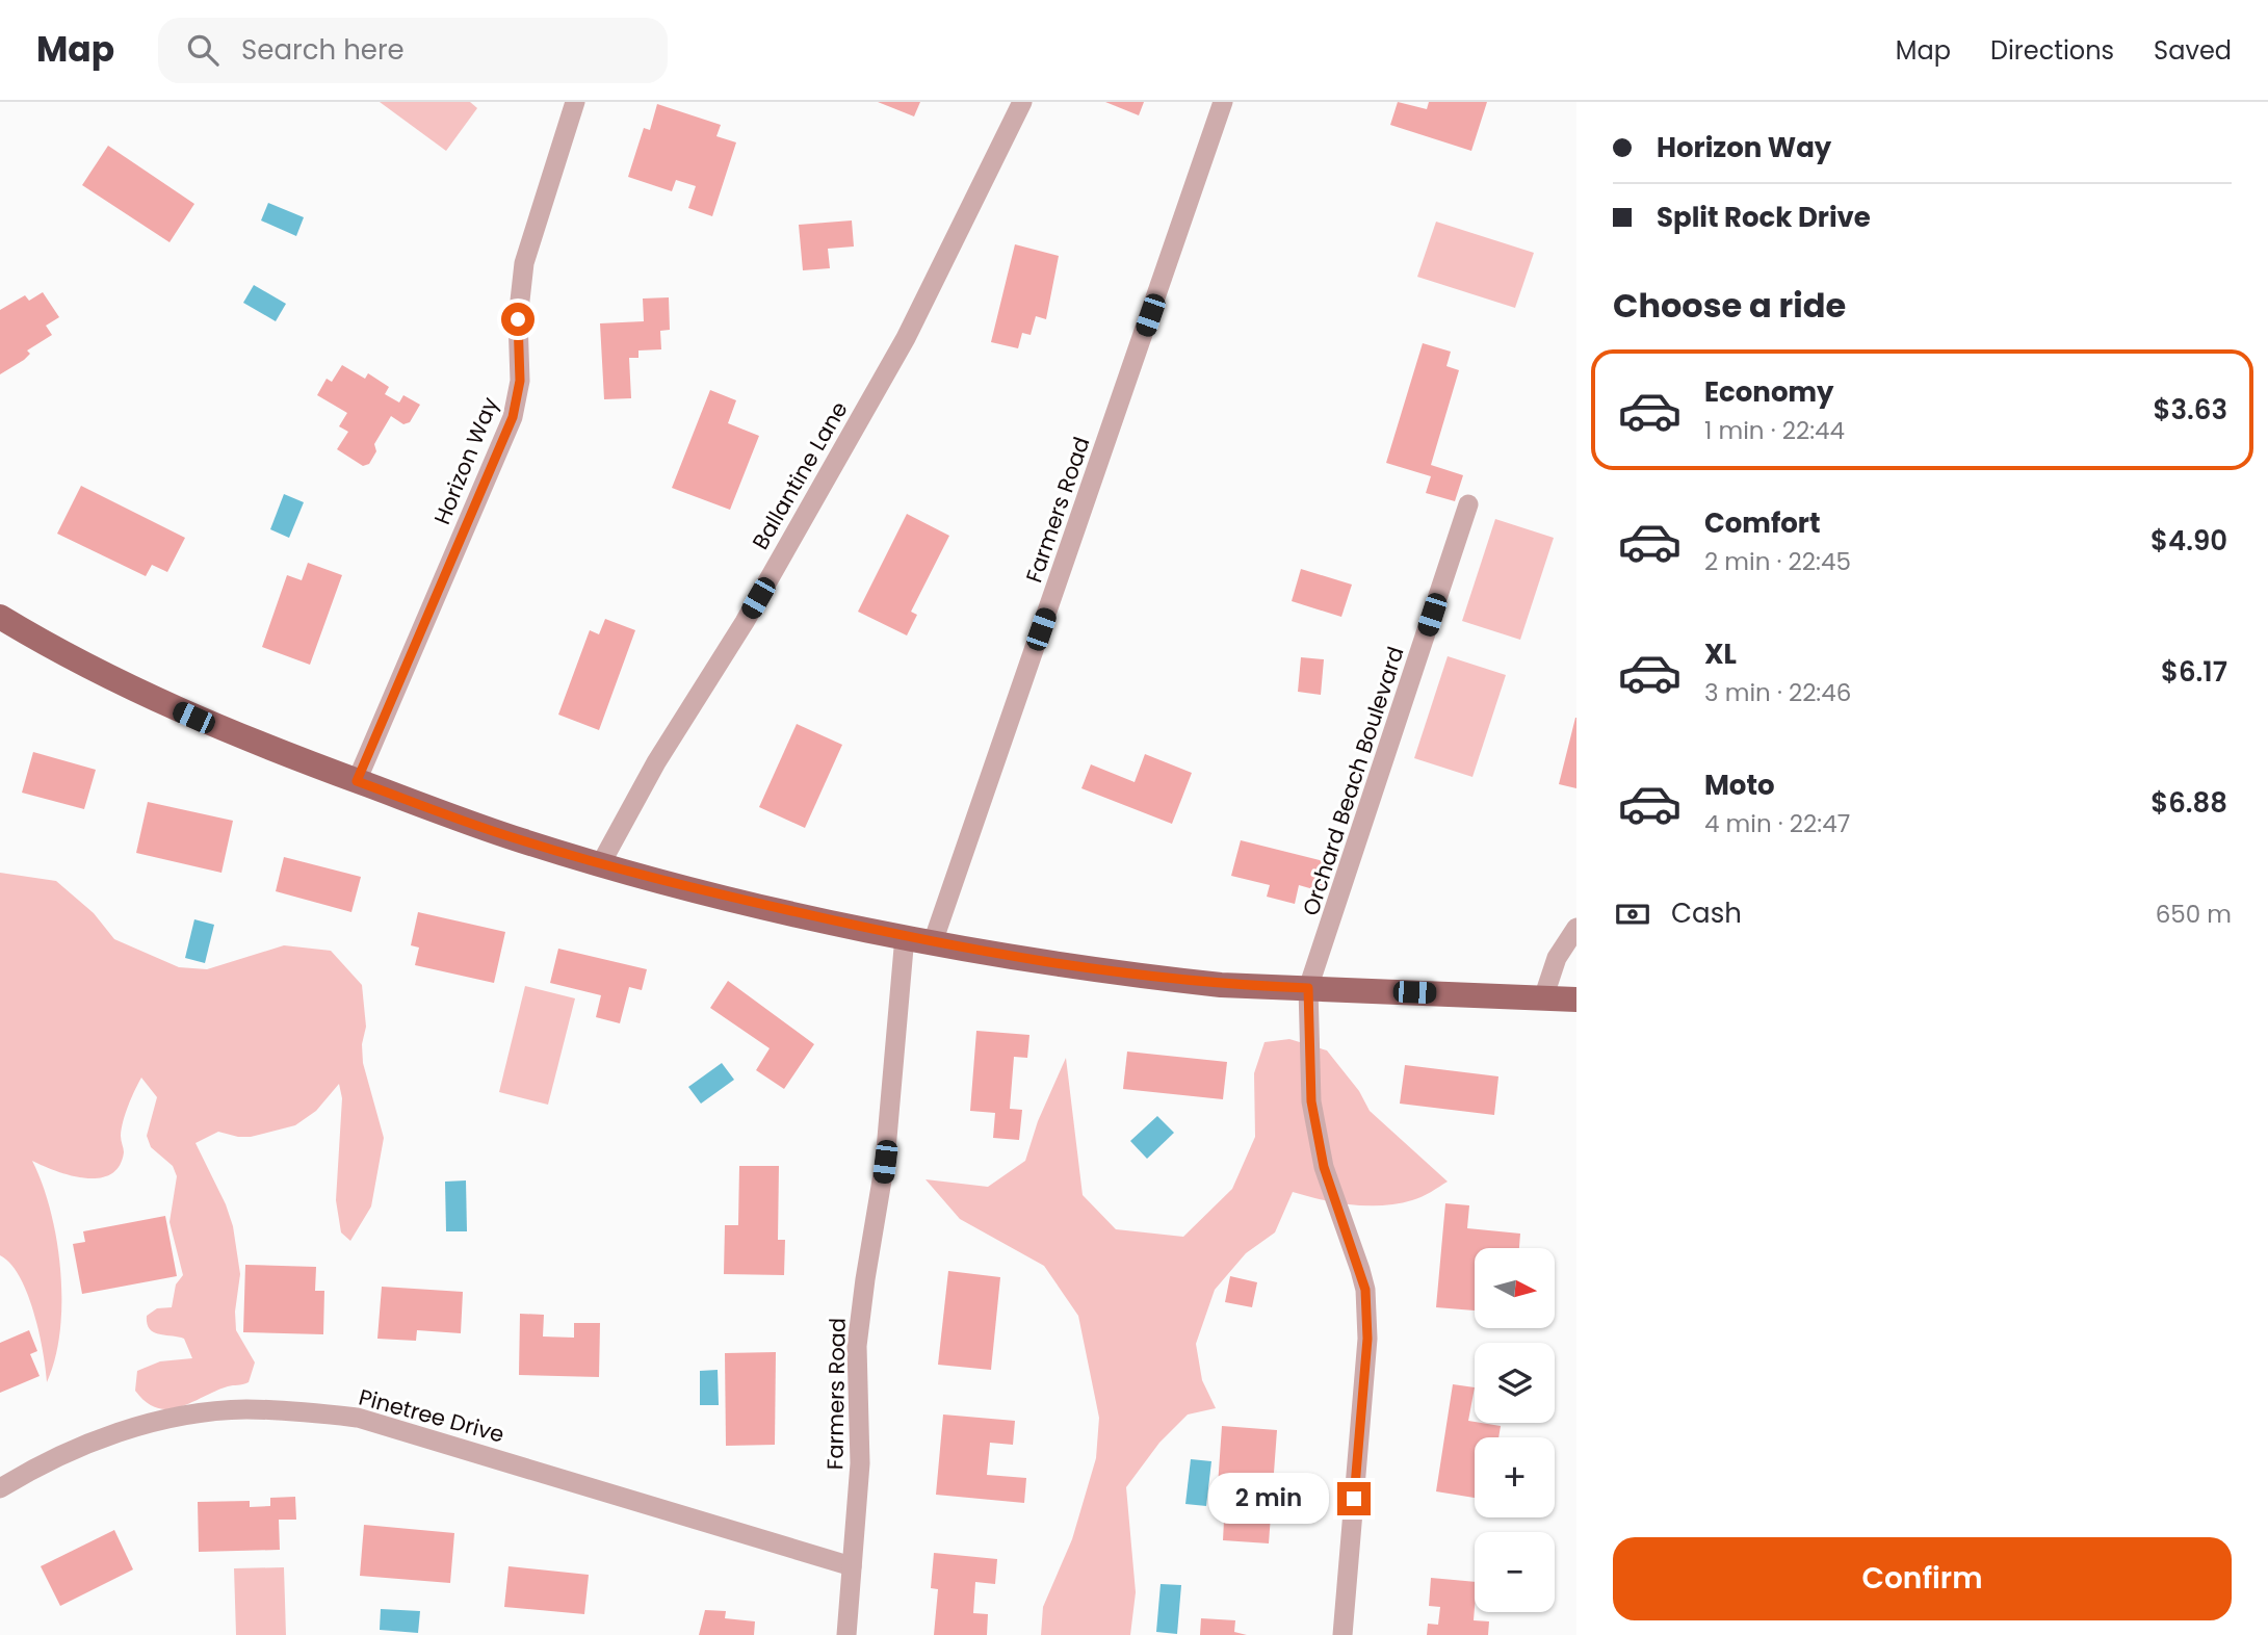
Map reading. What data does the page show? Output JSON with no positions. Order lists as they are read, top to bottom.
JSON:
{
  "streets": {
    "street": [
      "Horizon Way",
      "Ballantine Lane",
      "Farmers Road",
      "Orchard Beach Boulevard",
      "Pinetree Drive"
    ]
  },
  "crossings": [
    ["Farmers Road", "Pinetree Drive"]
  ],
  "north": "right",
  "page": {
    "header": "Map",
    "search": "Search here",
    "nav": ["Map", "Directions", "Saved"],
    "banner": ["Horizon Way", "Split Rock Drive"],
    "heading": "Choose a ride",
    "list": [
      {
        "name": "Economy",
        "note": "1 min · 22:44",
        "value": "$3.63"
      },
      {
        "name": "Comfort",
        "note": "2 min · 22:45",
        "value": "$4.90"
      },
      {
        "name": "XL",
        "note": "3 min · 22:46",
        "value": "$6.17"
      },
      {
        "name": "Moto",
        "note": "4 min · 22:47",
        "value": "$6.88"
      }
    ],
    "pay": ["Cash", "650 m"],
    "map_buttons": ["+", "−"],
    "bubble": "2 min",
    "buttons": "Confirm"
  }
}
